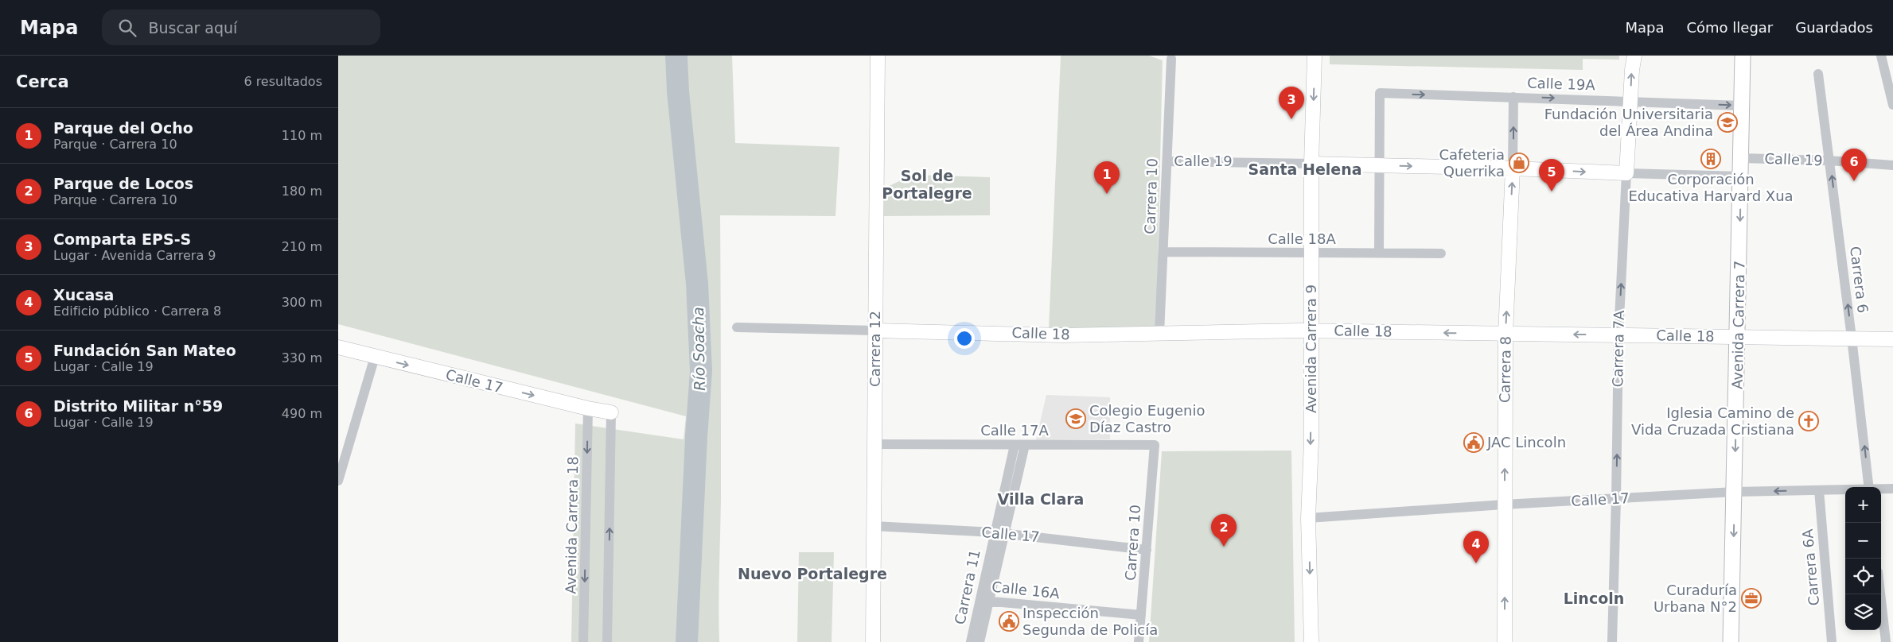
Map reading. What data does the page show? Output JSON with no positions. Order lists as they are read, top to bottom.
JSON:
{
  "streets": {
    "main road": ["Avenida Carrera 7"],
    "street": [
      "Calle 19A",
      "Calle 19",
      "Carrera 10",
      "Calle 18A",
      "Carrera 6",
      "Calle 18",
      "Carrera 12",
      "Avenida Carrera 9",
      "Carrera 7A",
      "Carrera 8",
      "Calle 17",
      "Calle 17A",
      "Avenida Carrera 18",
      "Carrera 6A",
      "Carrera 11",
      "Calle 16A"
    ]
  },
  "crossings": [
    ["Calle 19A", "Calle 19"],
    ["Calle 19A", "Avenida Carrera 7"],
    ["Calle 19A", "Carrera 7A"],
    ["Calle 19A", "Carrera 8"],
    ["Calle 19", "Carrera 10"],
    ["Calle 19", "Carrera 6"],
    ["Calle 19", "Avenida Carrera 7"],
    ["Calle 19", "Avenida Carrera 9"],
    ["Calle 19", "Carrera 7A"],
    ["Calle 19", "Carrera 8"],
    ["Carrera 10", "Calle 18A"],
    ["Carrera 10", "Calle 18"],
    ["Carrera 10", "Calle 17"],
    ["Carrera 10", "Calle 17A"],
    ["Carrera 10", "Calle 16A"],
    ["Calle 18A", "Avenida Carrera 9"],
    ["Carrera 6", "Calle 18"],
    ["Avenida Carrera 7", "Calle 18"],
    ["Avenida Carrera 7", "Calle 17"],
    ["Calle 18", "Carrera 12"],
    ["Calle 18", "Avenida Carrera 9"],
    ["Calle 18", "Carrera 7A"],
    ["Calle 18", "Carrera 8"],
    ["Carrera 12", "Calle 17"],
    ["Carrera 12", "Calle 17A"],
    ["Avenida Carrera 9", "Calle 17"],
    ["Carrera 7A", "Calle 17"],
    ["Carrera 8", "Calle 17"],
    ["Calle 17", "Avenida Carrera 18"],
    ["Calle 17", "Carrera 6A"],
    ["Calle 17", "Carrera 11"],
    ["Calle 17A", "Carrera 11"],
    ["Carrera 11", "Calle 16A"]
  ],
  "one_way": [
    "Calle 19A",
    "Carrera 6",
    "Avenida Carrera 7",
    "Avenida Carrera 9",
    "Carrera 7A",
    "Carrera 8"
  ],
  "districts": [
    "Santa Helena",
    "Sol de Portalegre",
    "Villa Clara",
    "Nuevo Portalegre",
    "Lincoln"
  ],
  "water": ["Río Soacha"],
  "places": {
    "school or university": ["Fundación Universitaria del Área Andina", "Colegio Eugenio Díaz Castro"],
    "building": ["Corporación Educativa Harvard Xua"],
    "shop": ["Cafeteria Querrika"],
    "church": ["Iglesia Camino de Vida Cruzada Cristiana"],
    "public building": ["JAC Lincoln", "Inspección Segunda de Policía"],
    "office": ["Curaduría Urbana N°2"]
  },
  "page": {
    "header": "Mapa",
    "search": "Buscar aquí",
    "nav": ["Mapa", "Cómo llegar", "Guardados"],
    "heading": ["Cerca", "6 resultados"],
    "pins": [
      "3",
      "6",
      "5",
      "1",
      "2",
      "4"
    ],
    "list": [
      {
        "mark": "1",
        "name": "Parque del Ocho",
        "note": "Parque · Carrera 10",
        "value": "110 m"
      },
      {
        "mark": "2",
        "name": "Parque de Locos",
        "note": "Parque · Carrera 10",
        "value": "180 m"
      },
      {
        "mark": "3",
        "name": "Comparta EPS-S",
        "note": "Lugar · Avenida Carrera 9",
        "value": "210 m"
      },
      {
        "mark": "4",
        "name": "Xucasa",
        "note": "Edificio público · Carrera 8",
        "value": "300 m"
      },
      {
        "mark": "5",
        "name": "Fundación San Mateo",
        "note": "Lugar · Calle 19",
        "value": "330 m"
      },
      {
        "mark": "6",
        "name": "Distrito Militar n°59",
        "note": "Lugar · Calle 19",
        "value": "490 m"
      }
    ],
    "map_buttons": ["+", "−"]
  }
}
